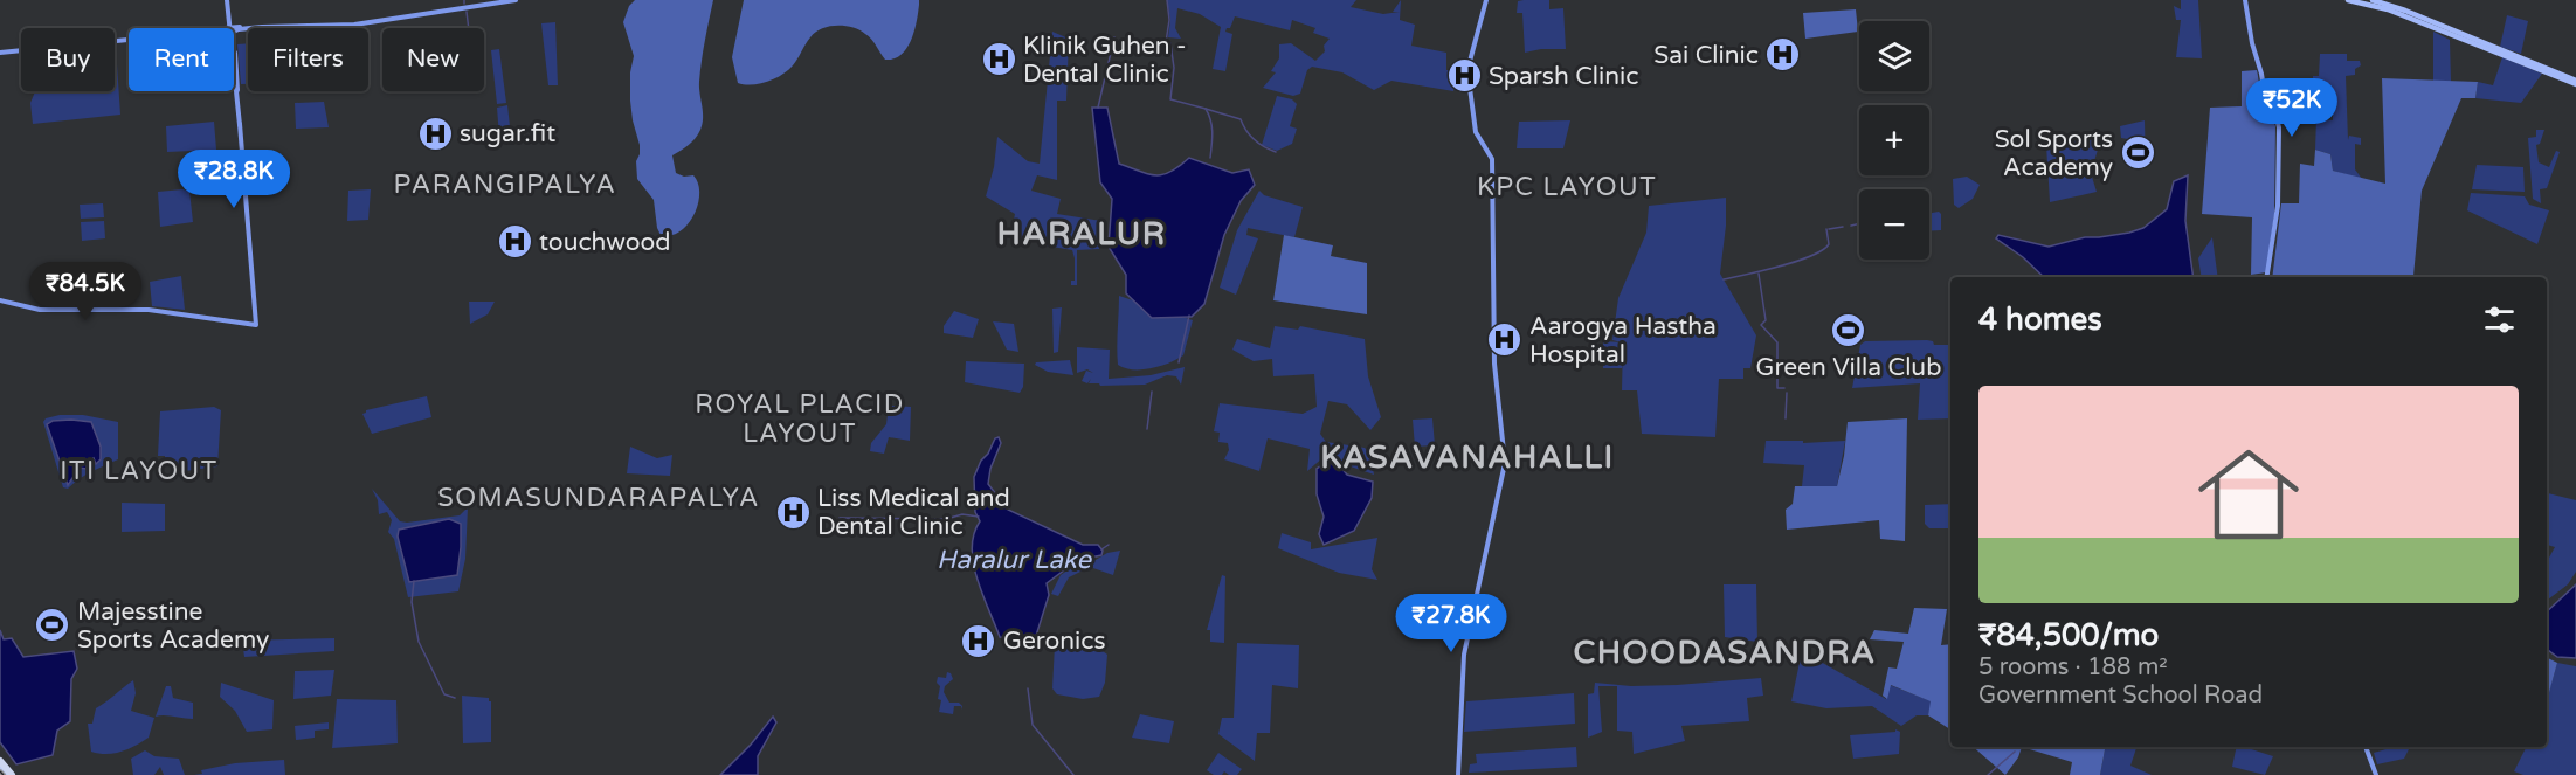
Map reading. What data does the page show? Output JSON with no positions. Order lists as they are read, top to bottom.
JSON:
{
  "districts": [
    "PARANGIPALYA",
    "KPC LAYOUT",
    "HARALUR",
    "ROYAL PLACID LAYOUT",
    "KASAVANAHALLI",
    "ITI LAYOUT",
    "SOMASUNDARAPALYA",
    "CHOODASANDRA"
  ],
  "water": ["Haralur Lake"],
  "places": {
    "hospital": [
      "Sai Clinic",
      "Klinik Guhen - Dental Clinic",
      "Sparsh Clinic",
      "sugar.fit",
      "touchwood",
      "Aarogya Hastha Hospital",
      "Liss Medical and Dental Clinic",
      "Geronics"
    ],
    "sports": ["Sol Sports Academy", "Green Villa Club", "Majesstine Sports Academy"]
  },
  "page": {
    "map_buttons": ["+", "−"],
    "chip": [
      "Buy",
      "Rent",
      "Filters",
      "New"
    ],
    "price": [
      "₹52K",
      "₹28.8K",
      "₹84.5K",
      "₹27.8K"
    ],
    "heading": "4 homes",
    "list": [
      {
        "name": "₹84,500/mo",
        "note": "5 rooms · 188 m² · Government School Road"
      }
    ]
  }
}
